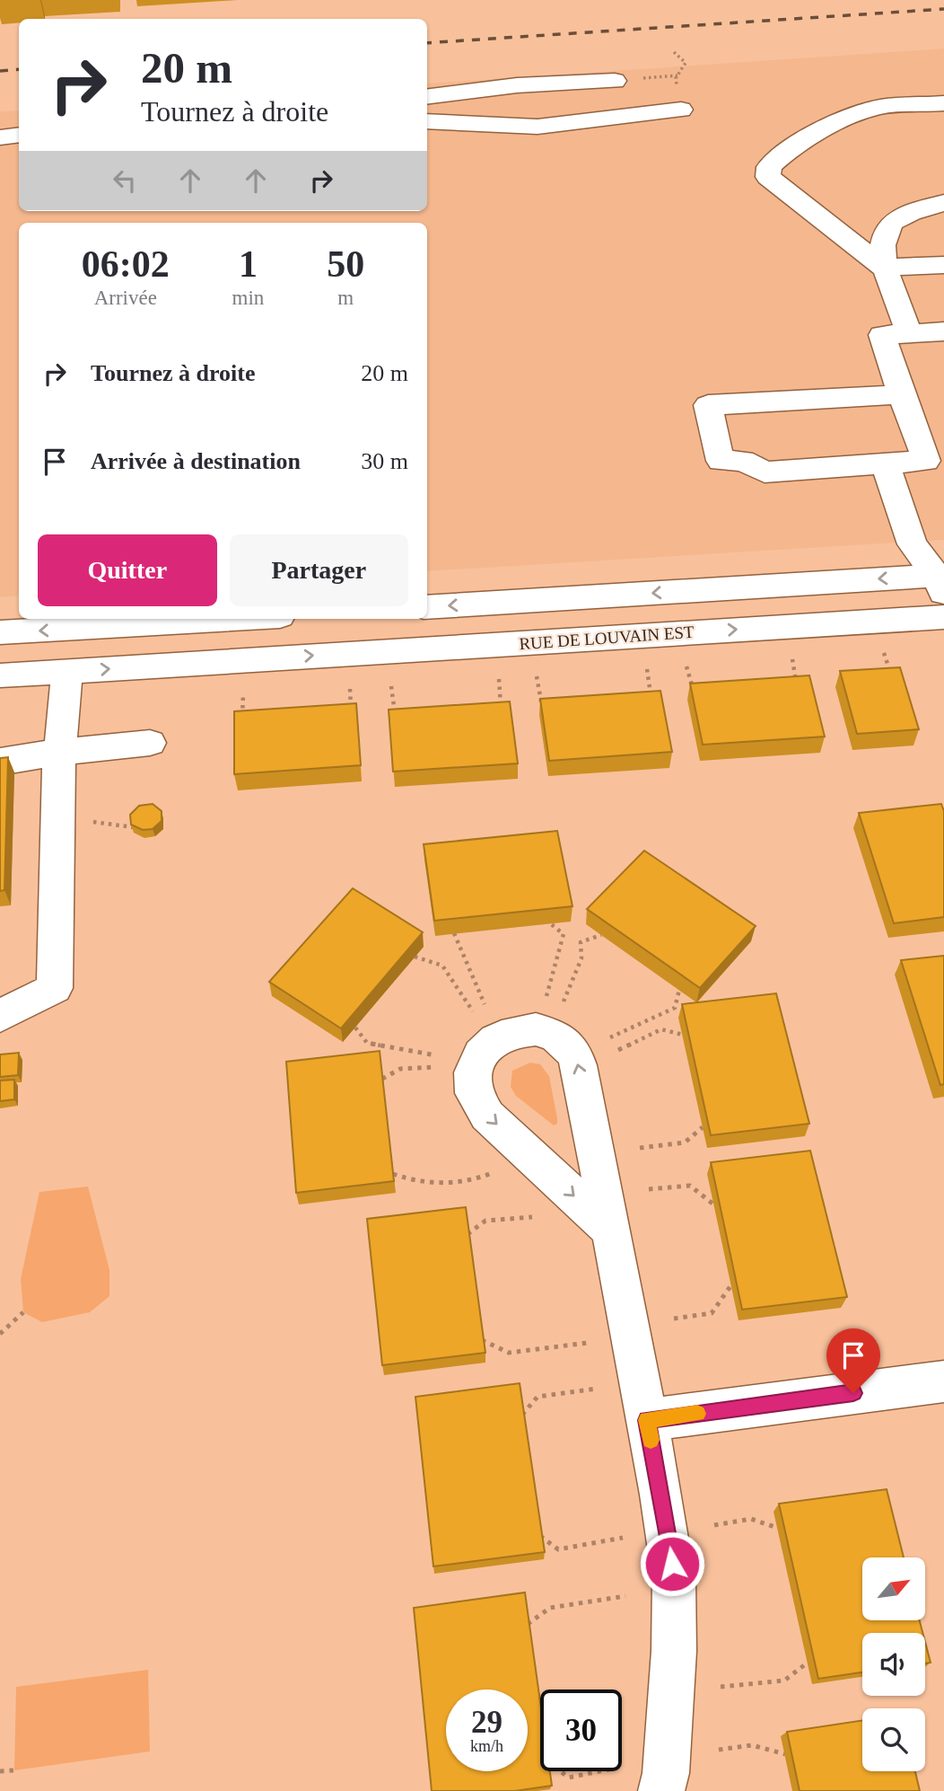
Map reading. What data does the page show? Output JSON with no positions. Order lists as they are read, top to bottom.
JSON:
{
  "streets": {
    "street": ["RUE DE LOUVAIN EST"]
  },
  "north": "top right",
  "page": {
    "turn": ["20 m", "Tournez à droite"],
    "eta": [
      "06:02",
      "Arrivée",
      "1",
      "min",
      "50",
      "m"
    ],
    "list": [
      {
        "name": "Tournez à droite",
        "value": "20 m"
      },
      {
        "name": "Arrivée à destination",
        "value": "30 m"
      }
    ],
    "buttons": ["Quitter", "Partager"],
    "speed": "29 km/h",
    "limit": "30"
  }
}
